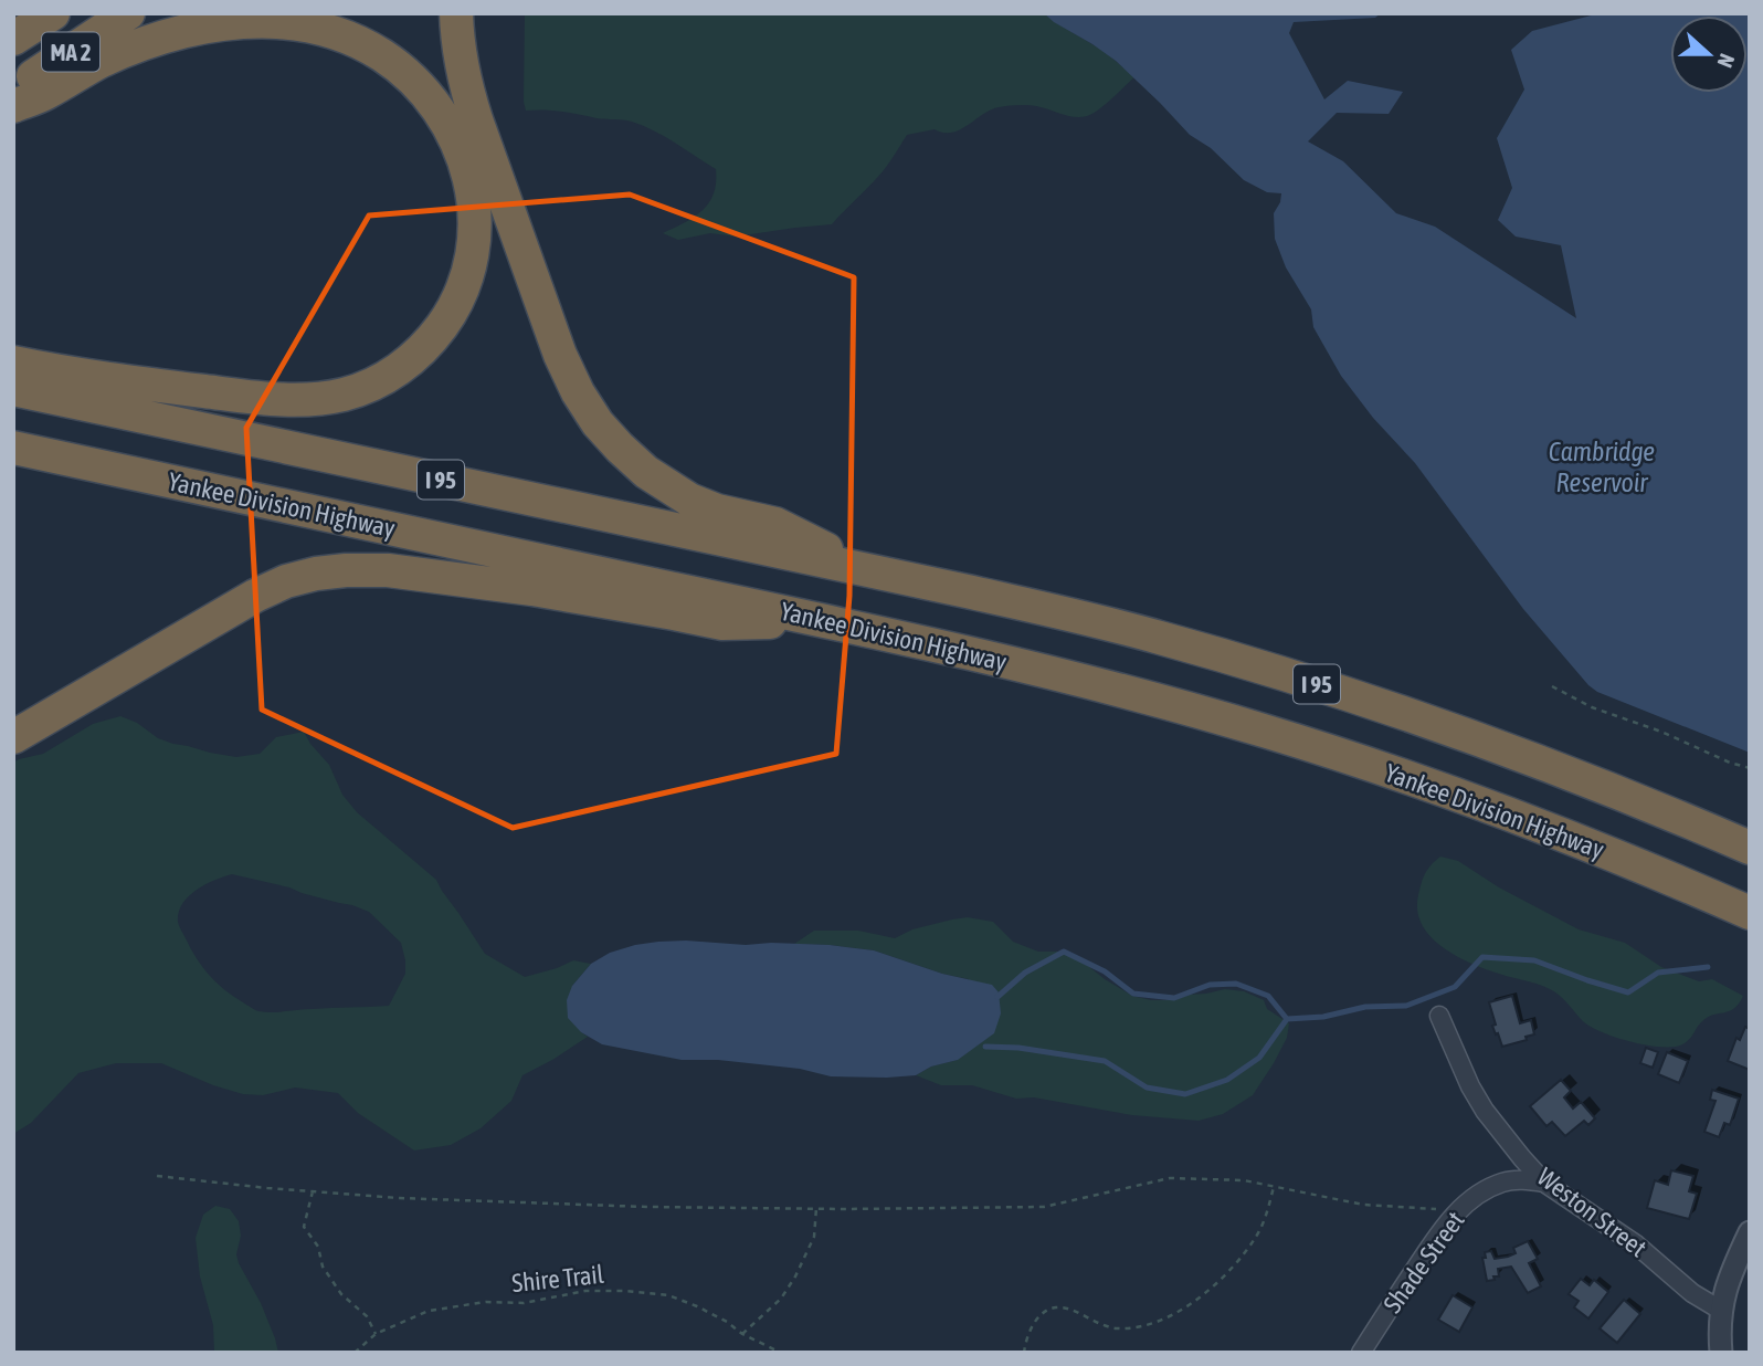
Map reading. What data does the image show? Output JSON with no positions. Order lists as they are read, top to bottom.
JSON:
{
  "streets": {
    "highway": ["MA 2", "I 95", "Yankee Division Highway"],
    "street": ["Weston Street", "Shade Street"],
    "path": ["Shire Trail"]
  },
  "crossings": [
    ["Weston Street", "Shade Street"]
  ],
  "water": ["Cambridge Reservoir"],
  "north": "right"
}
